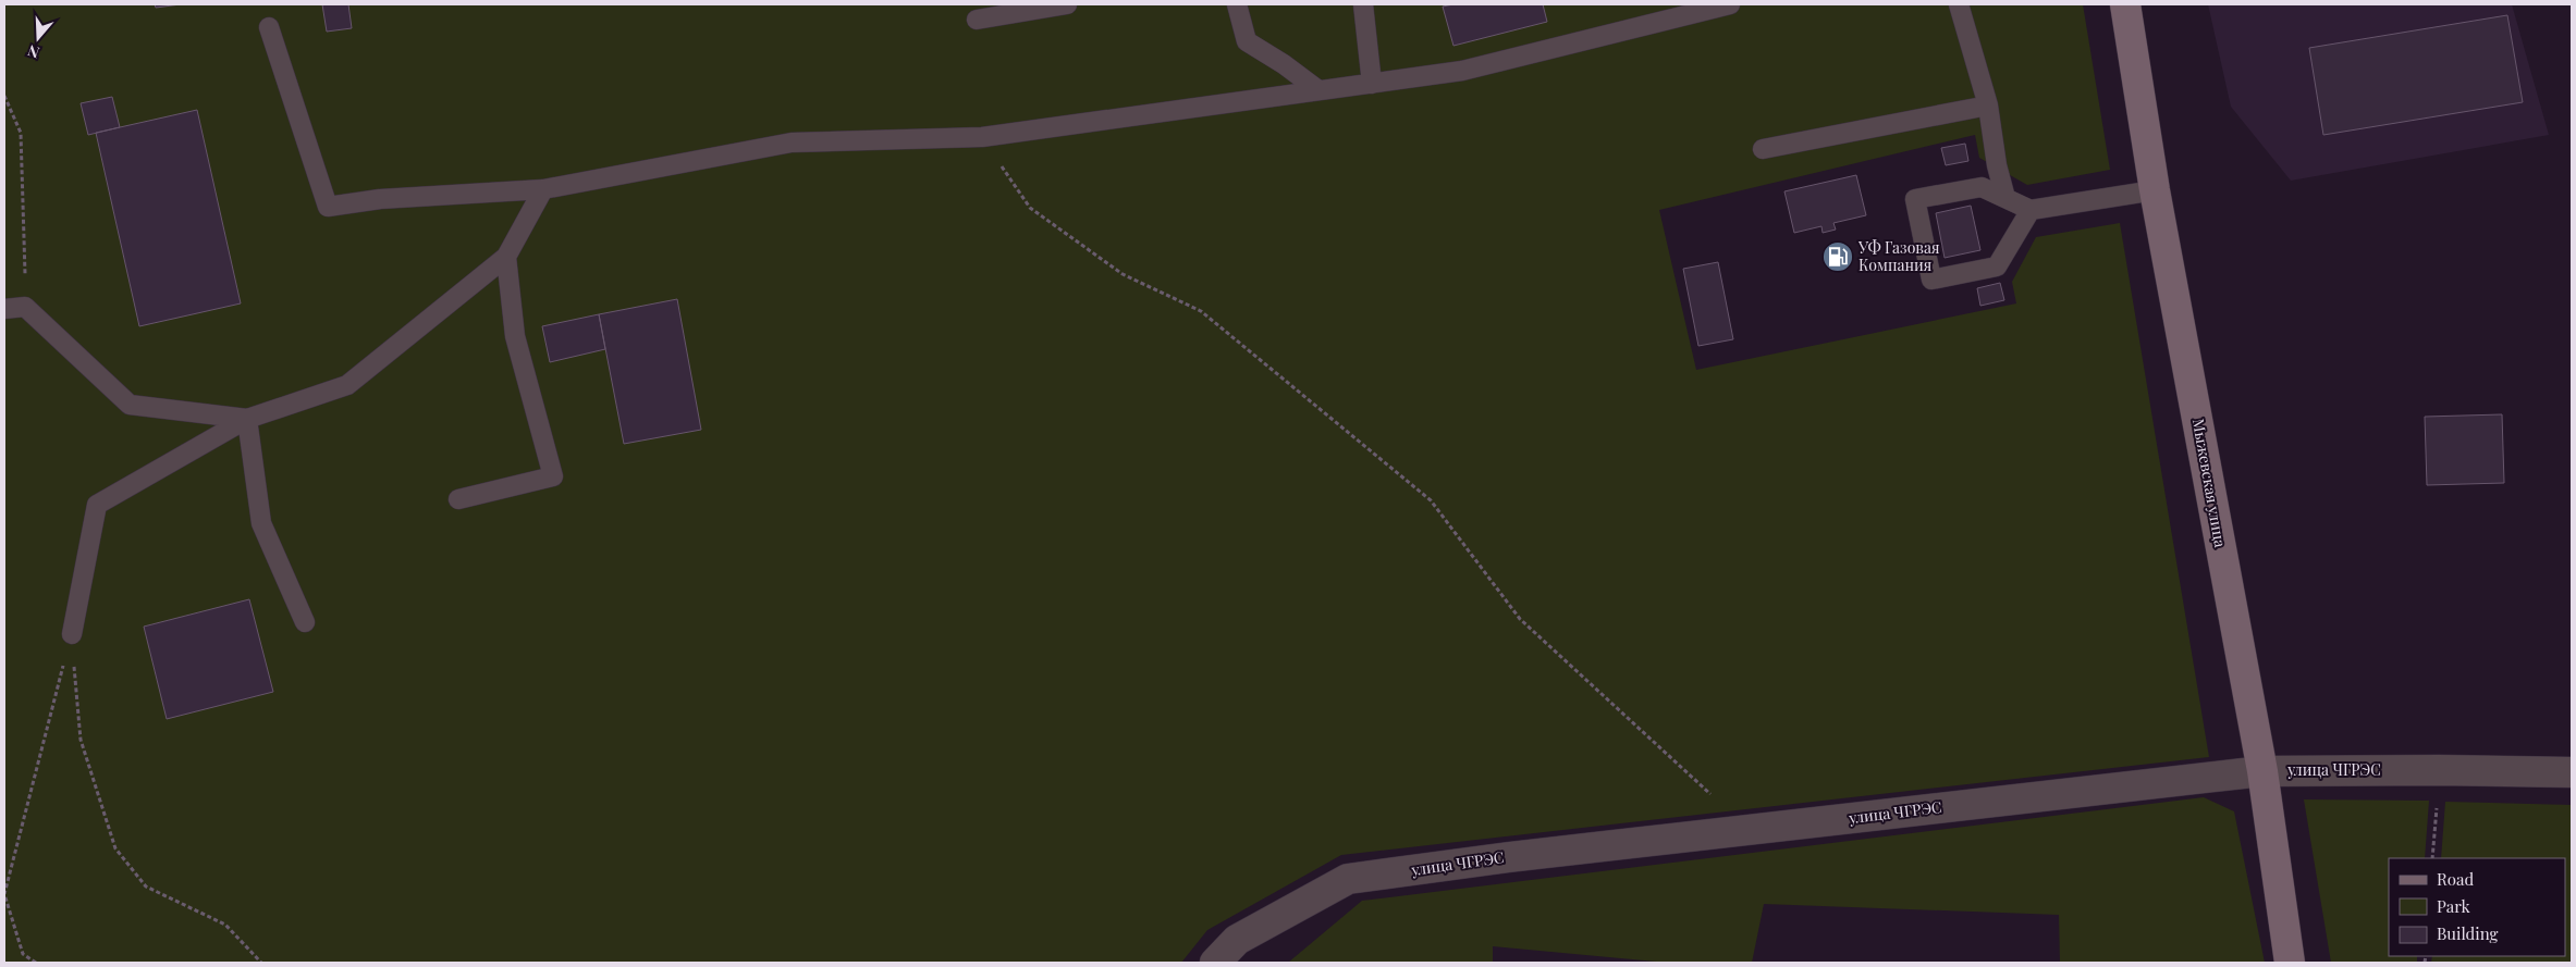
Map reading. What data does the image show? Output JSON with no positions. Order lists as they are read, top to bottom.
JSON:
{
  "streets": {
    "street": ["Мыжевская улица", "улица ЧГРЭС"]
  },
  "crossings": [
    ["Мыжевская улица", "улица ЧГРЭС"]
  ],
  "places": {
    "fuel station": ["УФ Газовая Компания"]
  },
  "legend": ["Road", "Park", "Building"],
  "north": "bottom"
}
